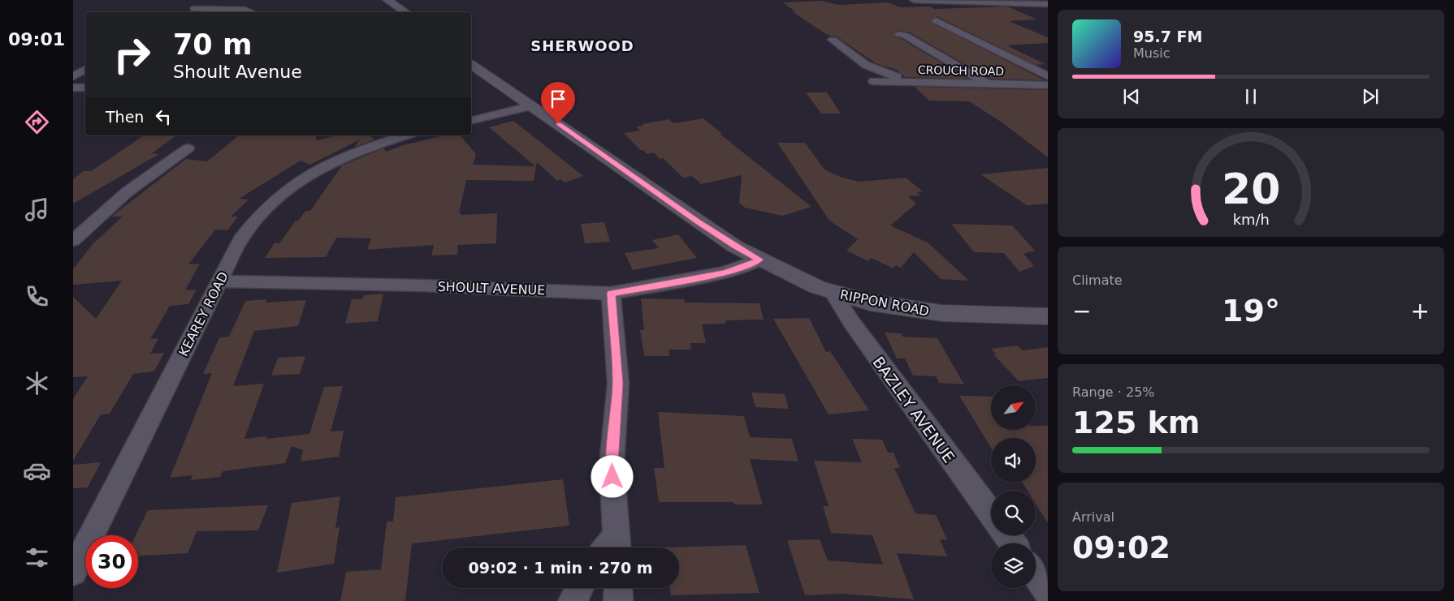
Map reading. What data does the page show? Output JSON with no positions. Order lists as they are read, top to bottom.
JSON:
{
  "streets": {
    "street": [
      "CROUCH ROAD",
      "SHOULT AVENUE",
      "RIPPON ROAD",
      "KEAREY ROAD",
      "BAZLEY AVENUE"
    ]
  },
  "crossings": [
    ["SHOULT AVENUE", "RIPPON ROAD"],
    ["SHOULT AVENUE", "KEAREY ROAD"],
    ["RIPPON ROAD", "BAZLEY AVENUE"]
  ],
  "districts": ["SHERWOOD"],
  "north": "top right",
  "page": {
    "tabs": "09:01",
    "turn": ["70 m", "Shoult Avenue"],
    "song": ["95.7 FM", "Music"],
    "then": "Then",
    "tile": [
      "Climate",
      ["Range · 25%", "125 km"],
      ["Arrival", "09:02"]
    ],
    "heat": ["−", "19°", "+"],
    "limit": "30",
    "trip": "09:02 · 1 min · 270 m",
    "gauge": ["20", "km/h"]
  }
}
